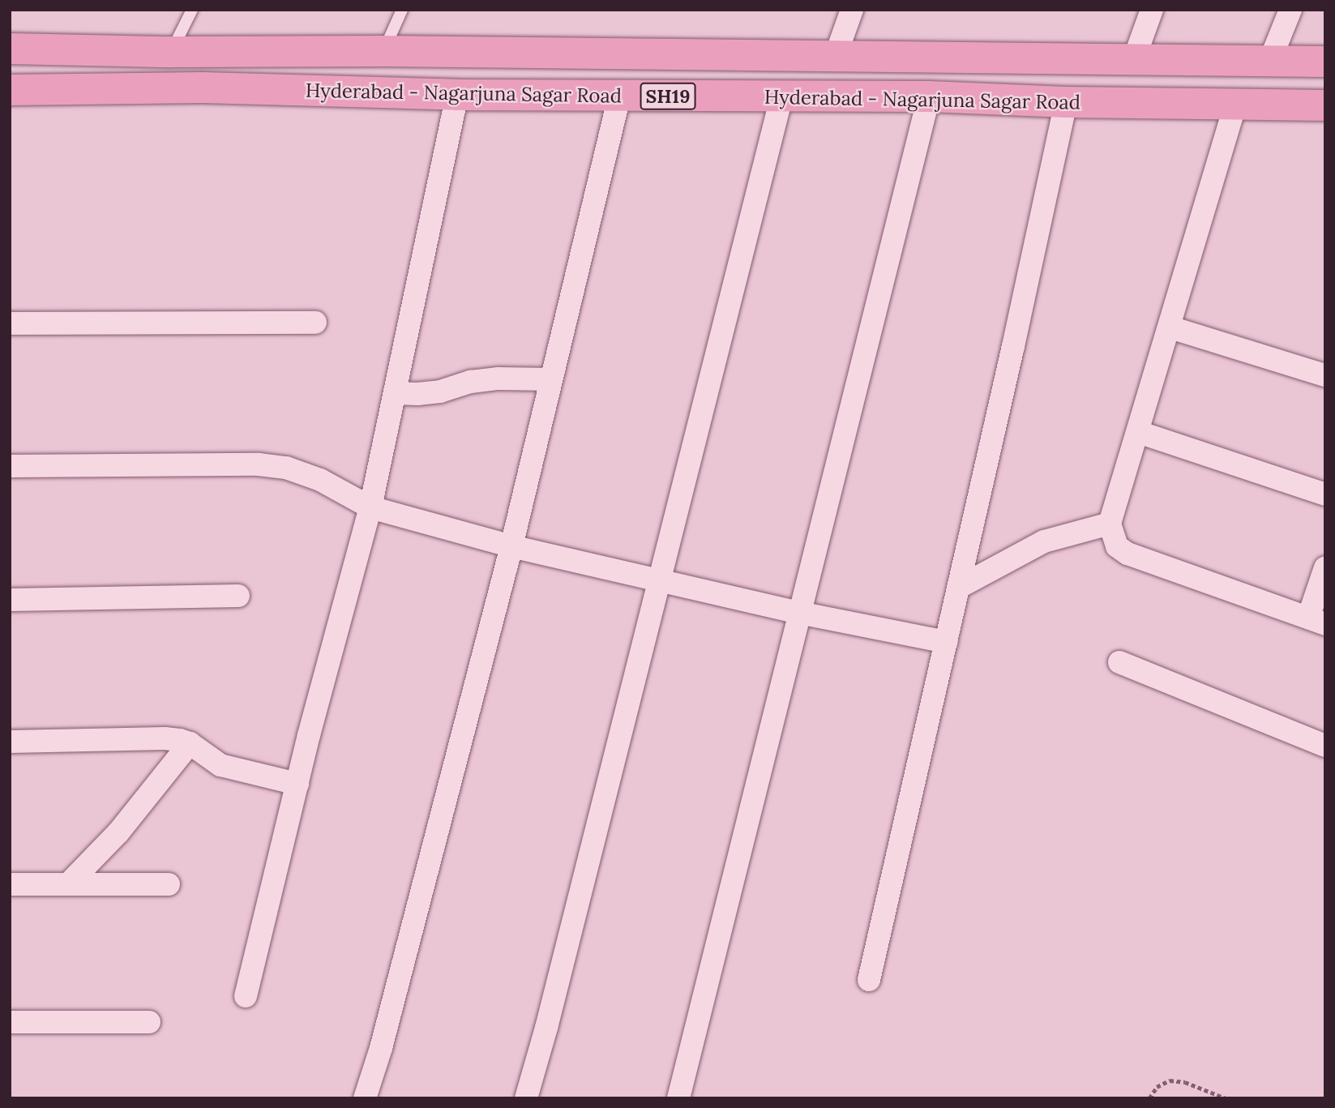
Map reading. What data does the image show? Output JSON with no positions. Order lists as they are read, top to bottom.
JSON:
{
  "streets": {
    "main road": ["Hyderabad - Nagarjuna Sagar Road", "SH19"]
  }
}
